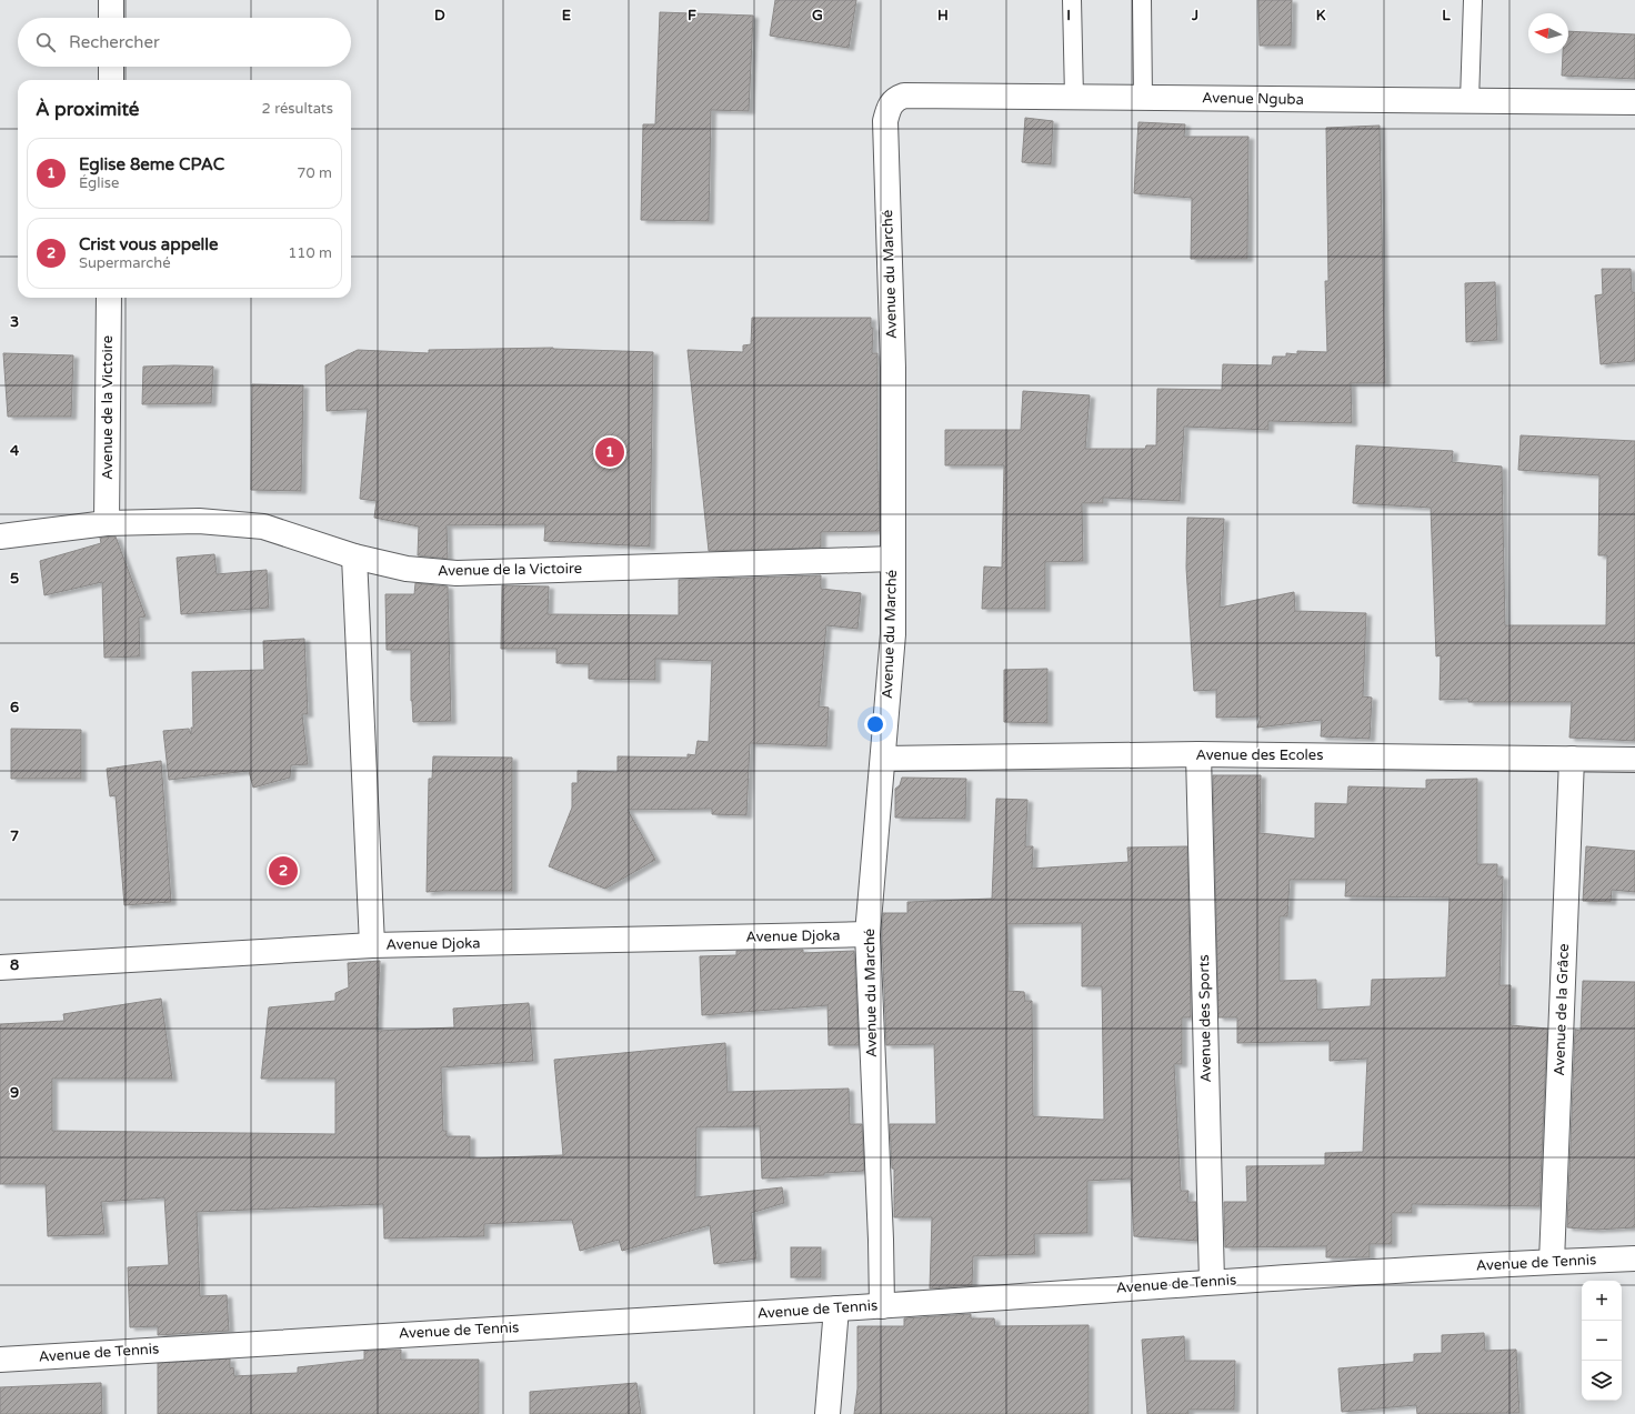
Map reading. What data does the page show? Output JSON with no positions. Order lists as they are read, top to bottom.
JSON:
{
  "streets": {
    "street": [
      "Avenue Nguba",
      "Avenue du Marché",
      "Avenue de la Victoire",
      "Avenue des Ecoles",
      "Avenue Djoka",
      "Avenue de la Grâce",
      "Avenue des Sports",
      "Avenue de Tennis"
    ]
  },
  "crossings": [
    ["Avenue Nguba", "Avenue du Marché"],
    ["Avenue du Marché", "Avenue de la Victoire"],
    ["Avenue du Marché", "Avenue des Ecoles"],
    ["Avenue du Marché", "Avenue Djoka"],
    ["Avenue du Marché", "Avenue de Tennis"],
    ["Avenue des Ecoles", "Avenue de la Grâce"],
    ["Avenue des Ecoles", "Avenue des Sports"],
    ["Avenue de la Grâce", "Avenue de Tennis"],
    ["Avenue des Sports", "Avenue de Tennis"]
  ],
  "north": "left",
  "page": {
    "search": "Rechercher",
    "heading": ["À proximité", "2 résultats"],
    "list": [
      {
        "mark": "1",
        "name": "Eglise 8eme CPAC",
        "note": "Église",
        "value": "70 m"
      },
      {
        "mark": "2",
        "name": "Crist vous appelle",
        "note": "Supermarché",
        "value": "110 m"
      }
    ],
    "pins": ["1", "2"],
    "map_buttons": ["+", "−"]
  },
  "grid": {
    "columns": [
      "D",
      "E",
      "F",
      "G",
      "H",
      "I",
      "J",
      "K",
      "L"
    ],
    "rows": [
      "3",
      "4",
      "5",
      "6",
      "7",
      "8",
      "9"
    ]
  }
}
